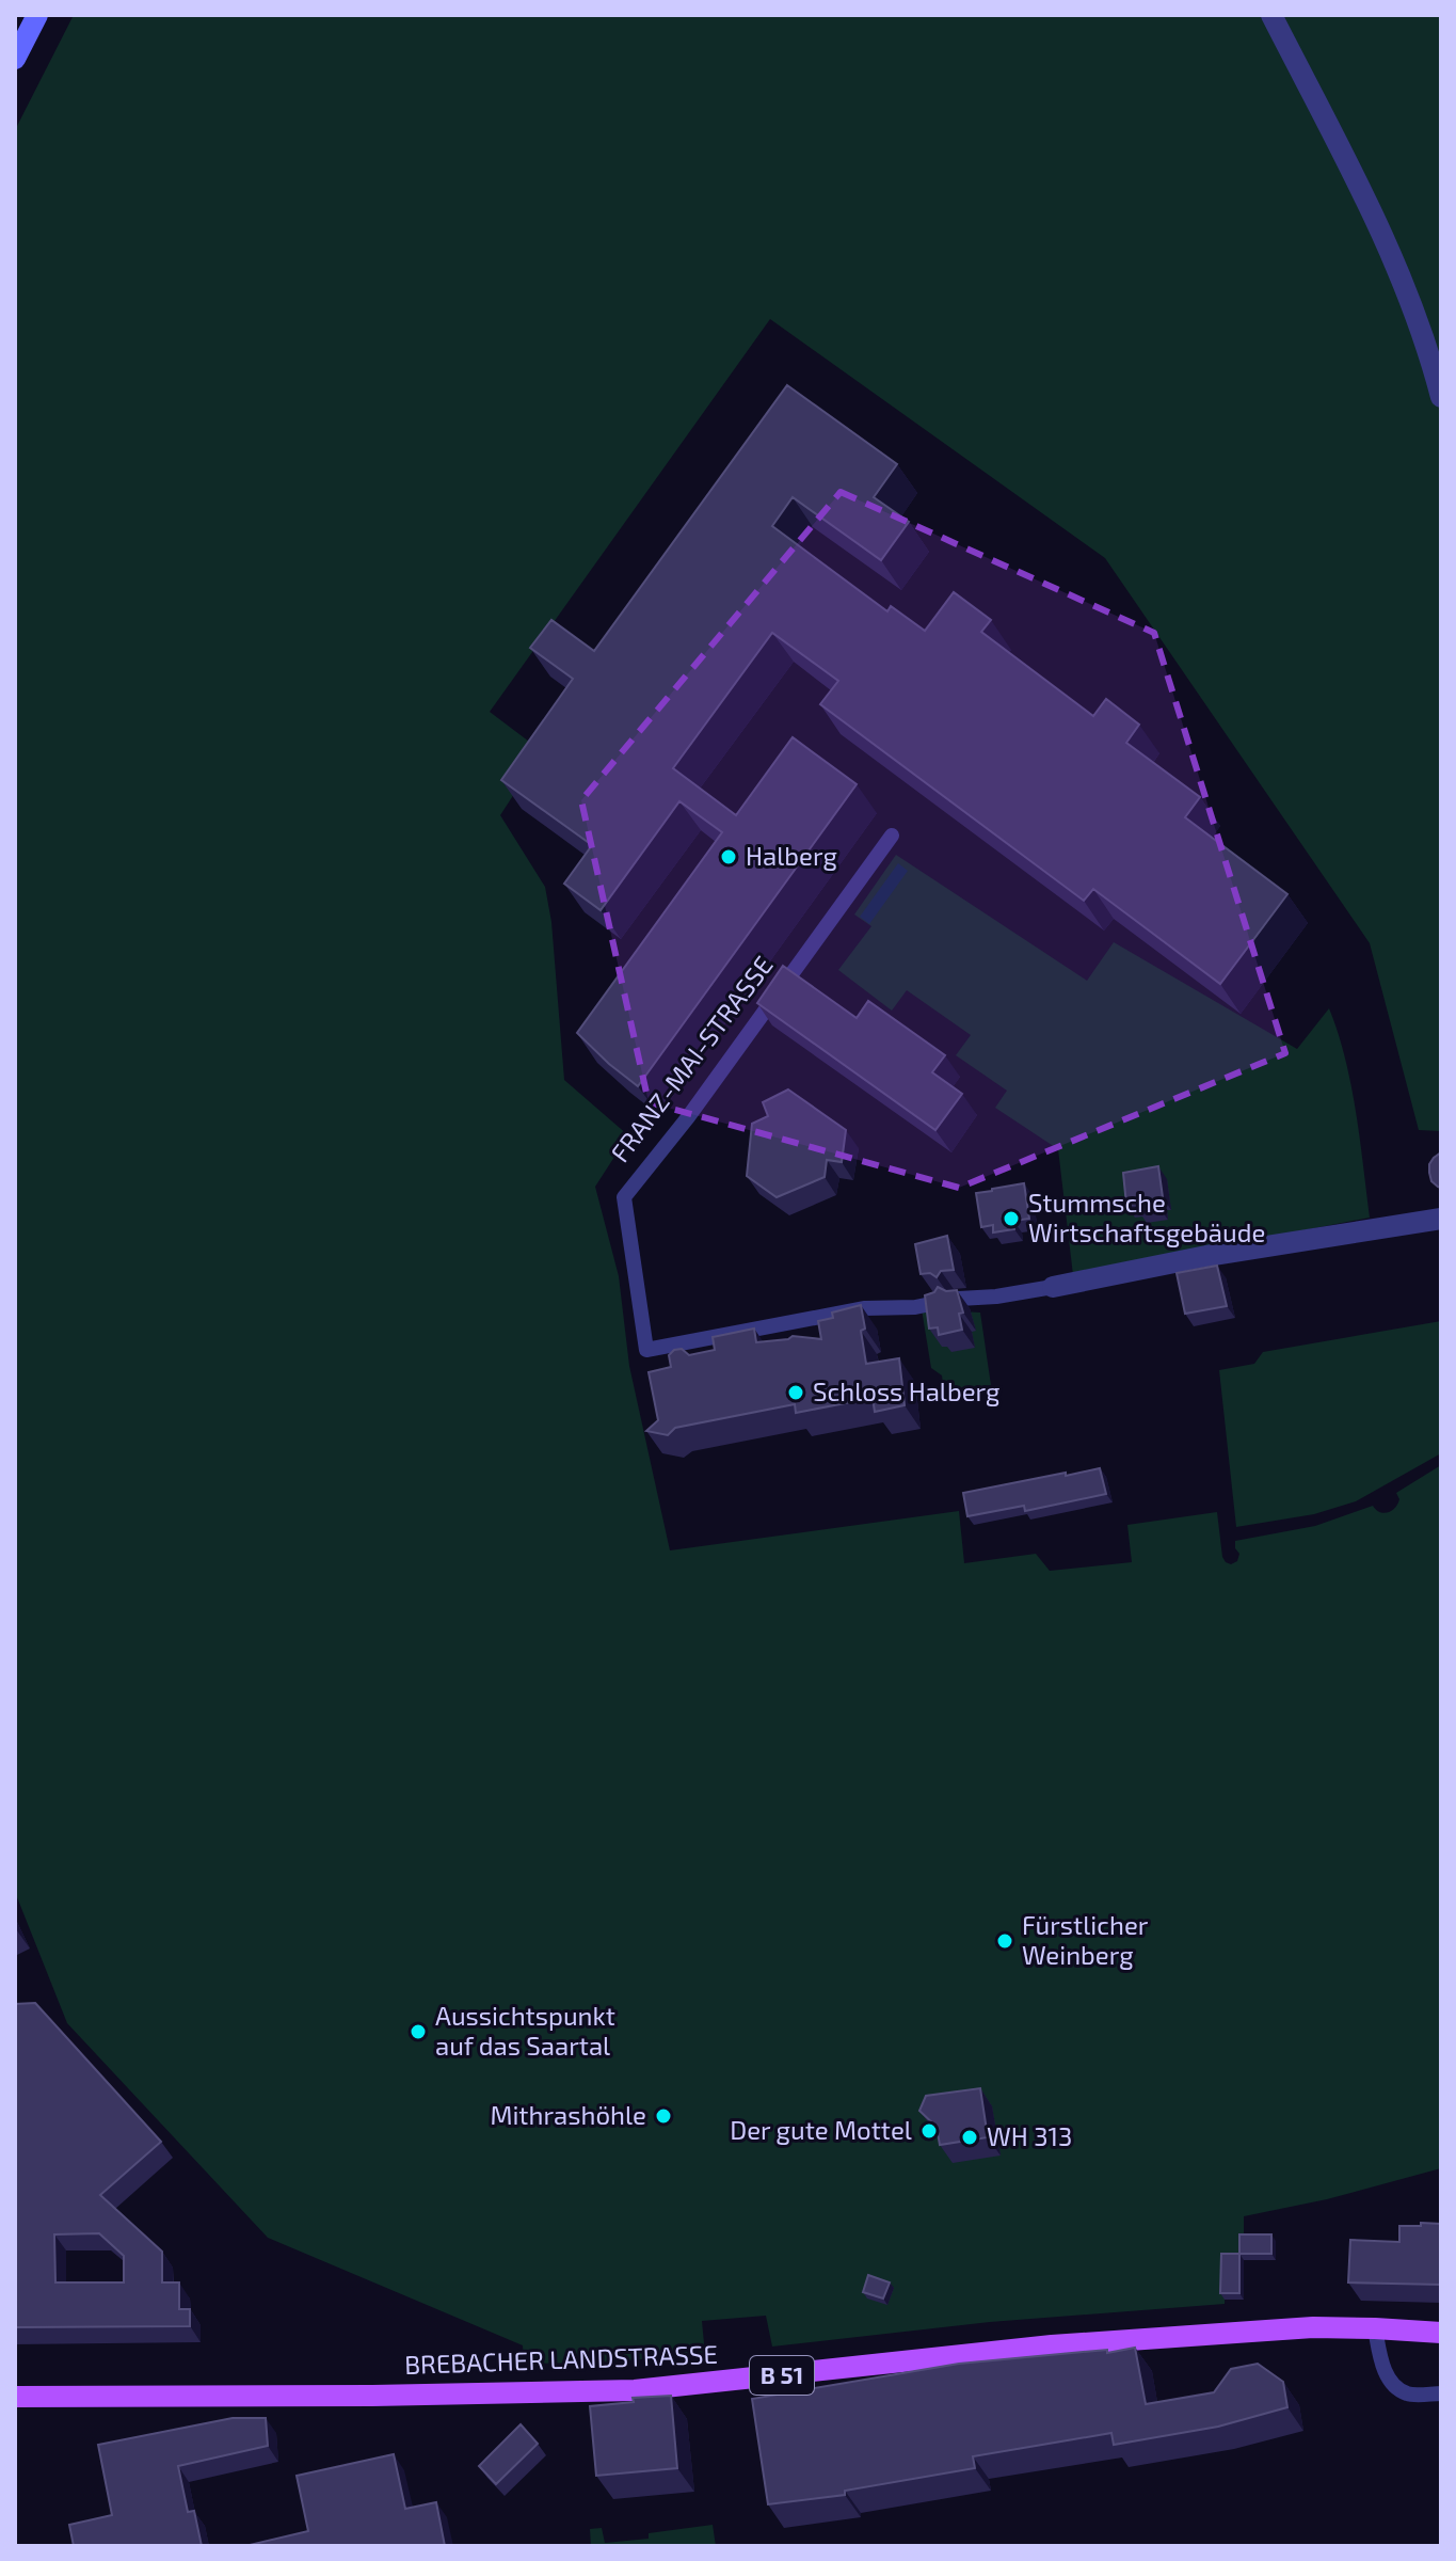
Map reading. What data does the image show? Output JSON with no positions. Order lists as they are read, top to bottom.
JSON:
{
  "streets": {
    "main road": ["BREBACHER LANDSTRASSE", "B 51"],
    "lane": ["FRANZ-MAI-STRASSE"]
  },
  "crossings": [
    ["BREBACHER LANDSTRASSE", "B 51"]
  ],
  "places": [
    "Halberg",
    "Stummsche Wirtschaftsgebäude",
    "Schloss Halberg",
    "Fürstlicher Weinberg",
    "Aussichtspunkt auf das Saartal",
    "Mithrashöhle",
    "Der gute Mottel",
    "WH 313"
  ]
}
